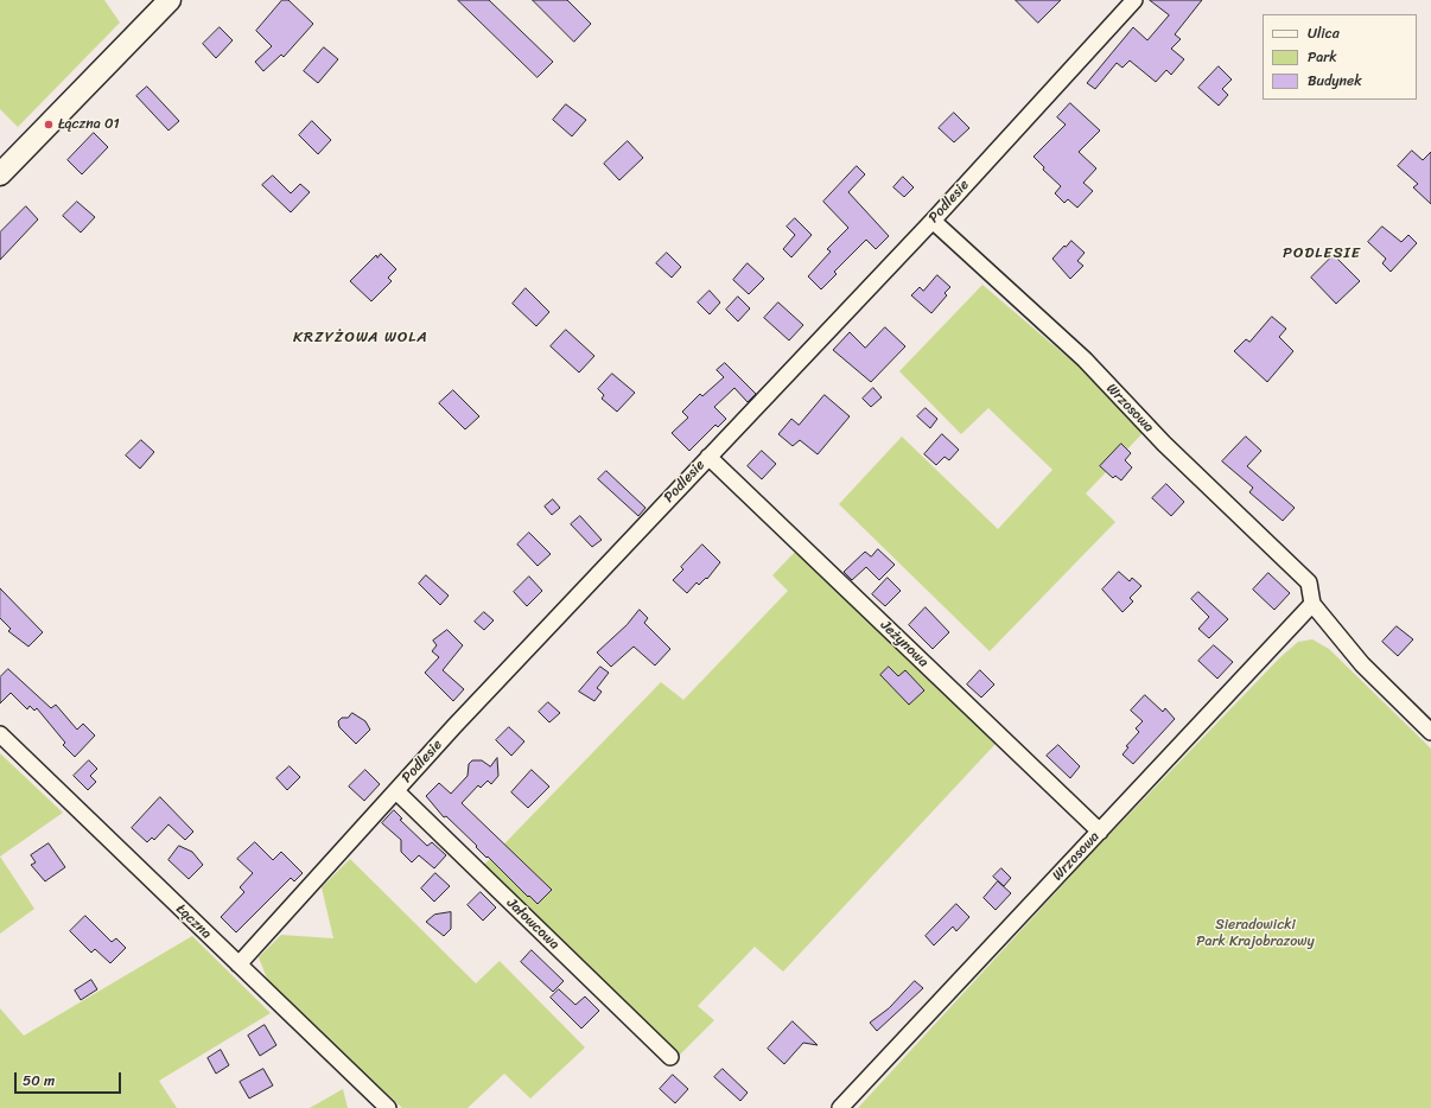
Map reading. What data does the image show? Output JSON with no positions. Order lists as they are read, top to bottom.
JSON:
{
  "streets": {
    "street": [
      "Podlesie",
      "Wrzosowa",
      "Jeżynowa",
      "Łączna",
      "Jałowcowa"
    ]
  },
  "crossings": [
    ["Podlesie", "Wrzosowa"],
    ["Podlesie", "Jeżynowa"],
    ["Podlesie", "Łączna"],
    ["Podlesie", "Jałowcowa"],
    ["Wrzosowa", "Jeżynowa"]
  ],
  "districts": ["PODLESIE", "KRZYŻOWA WOLA"],
  "parks": ["Sieradowicki Park Krajobrazowy"],
  "places": ["Łączna 01"],
  "legend": ["Ulica", "Park", "Budynek"],
  "scale_bar": "50 m"
}
